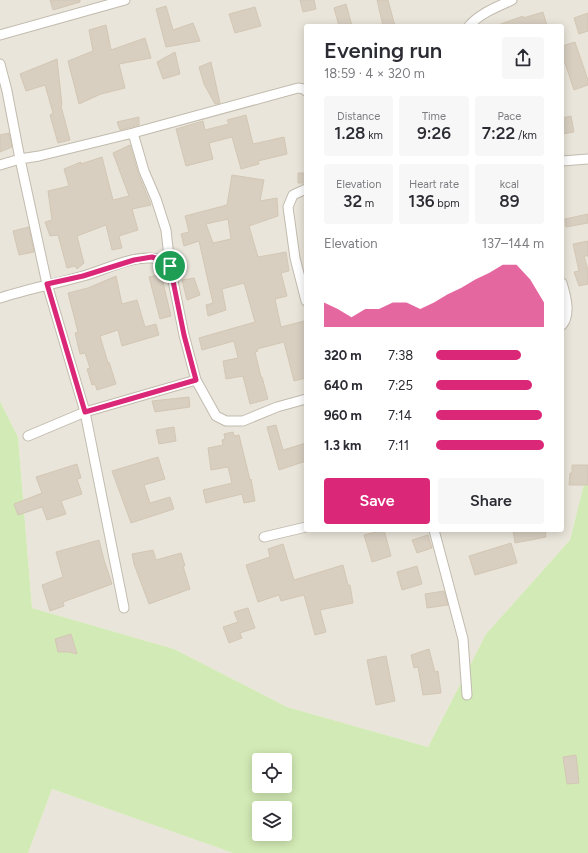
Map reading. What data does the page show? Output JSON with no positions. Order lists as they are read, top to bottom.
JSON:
{
  "page": {
    "heading": ["Evening run", "18:59 · 4 × 320 m"],
    "stats": [
      ["Distance", "1.28 km"],
      ["Time", "9:26"],
      ["Pace", "7:22 /km"],
      ["Elevation", "32 m"],
      ["Heart rate", "136 bpm"],
      ["kcal", "89"]
    ],
    "chart": ["Elevation", "137–144 m"],
    "list": [
      {
        "name": "320 m",
        "note": "7:38"
      },
      {
        "name": "640 m",
        "note": "7:25"
      },
      {
        "name": "960 m",
        "note": "7:14"
      },
      {
        "name": "1.3 km",
        "note": "7:11"
      }
    ],
    "buttons": ["Save", "Share"]
  }
}
